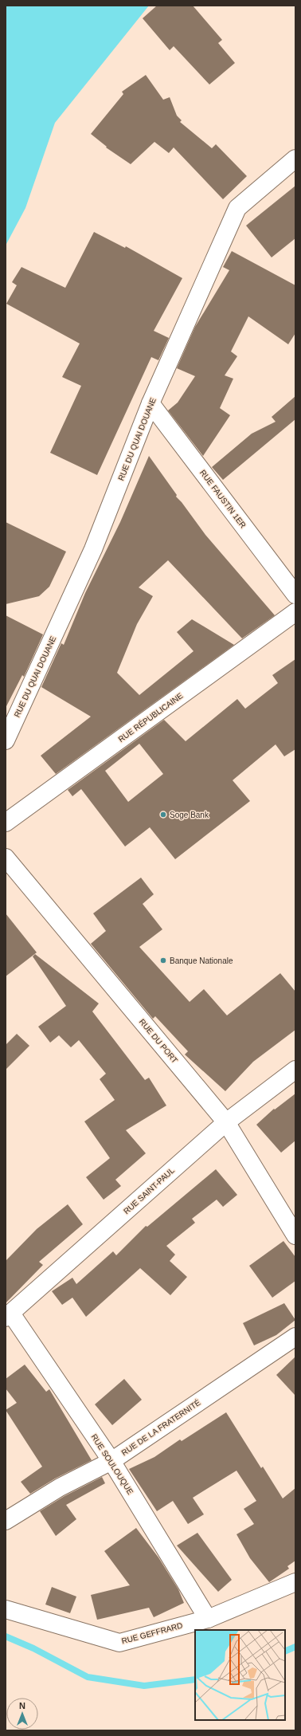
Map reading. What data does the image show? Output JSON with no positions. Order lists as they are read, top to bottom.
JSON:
{
  "streets": {
    "street": [
      "RUE DU QUAI DOUANE",
      "RUE FAUSTIN 1ER",
      "RUE RÉPUBLICAINE",
      "RUE DU PORT",
      "RUE SAINT-PAUL",
      "RUE DE LA FRATERNITÉ",
      "RUE SOULOUQUE",
      "RUE GEFFRARD"
    ]
  },
  "crossings": [
    ["RUE DU QUAI DOUANE", "RUE FAUSTIN 1ER"],
    ["RUE DU PORT", "RUE SAINT-PAUL"],
    ["RUE SAINT-PAUL", "RUE SOULOUQUE"],
    ["RUE DE LA FRATERNITÉ", "RUE SOULOUQUE"],
    ["RUE SOULOUQUE", "RUE GEFFRARD"]
  ],
  "places": ["Soge Bank", "Banque Nationale"],
  "north": "top"
}
